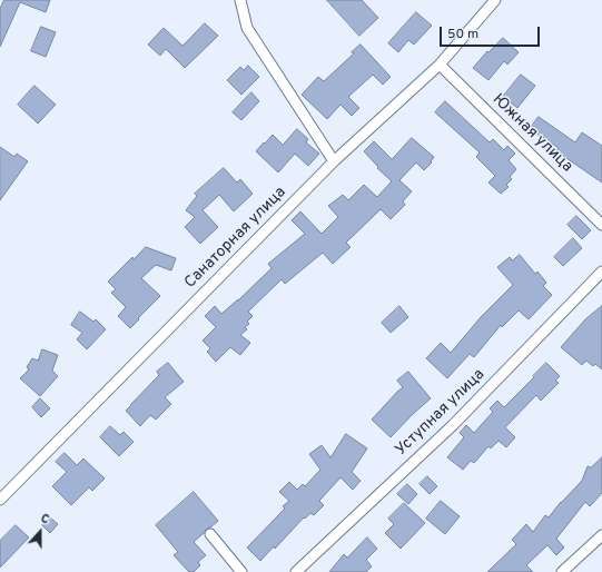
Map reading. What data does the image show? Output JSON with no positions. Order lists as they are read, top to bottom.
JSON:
{
  "streets": {
    "street": ["Южная улица", "Санаторная улица", "Уступная улица"]
  },
  "crossings": [
    ["Южная улица", "Санаторная улица"]
  ],
  "scale_bar": "50 m",
  "north": "top"
}
